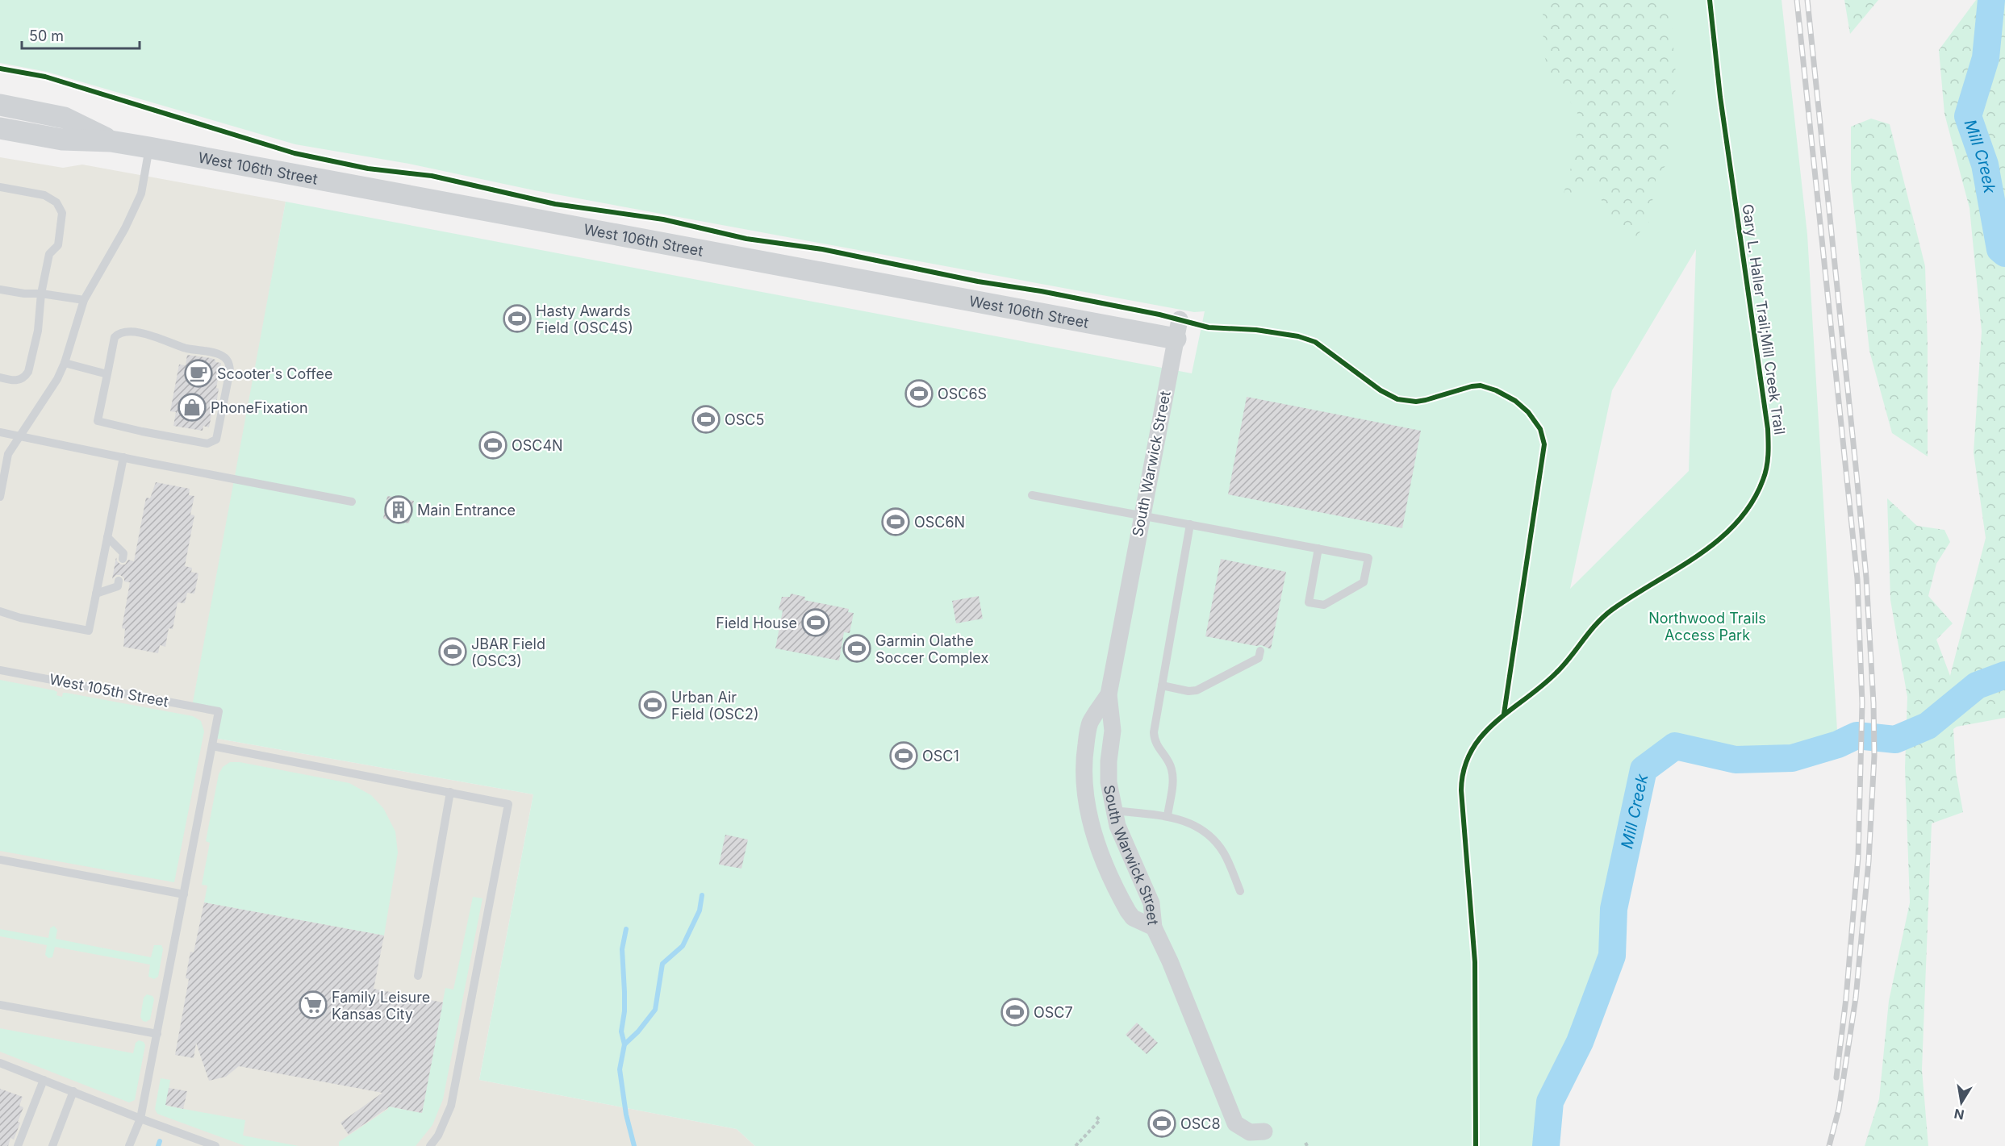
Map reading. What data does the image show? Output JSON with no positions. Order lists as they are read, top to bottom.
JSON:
{
  "streets": {
    "street": ["West 106th Street", "South Warwick Street"],
    "lane": ["West 105th Street"],
    "cycle path": ["Gary L. Haller Trail;Mill Creek Trail"]
  },
  "crossings": [
    ["West 106th Street", "South Warwick Street"]
  ],
  "water": ["Mill Creek"],
  "parks": ["Northwood Trails Access Park"],
  "places": {
    "sports": [
      "Hasty Awards Field (OSC4S)",
      "OSC6S",
      "OSC5",
      "OSC4N",
      "OSC6N",
      "Field House",
      "Garmin Olathe Soccer Complex",
      "JBAR Field (OSC3)",
      "Urban Air Field (OSC2)",
      "OSC1",
      "OSC7",
      "OSC8"
    ],
    "cafe": ["Scooter's Coffee"],
    "shop": ["PhoneFixation"],
    "building": ["Main Entrance"],
    "supermarket": ["Family Leisure Kansas City"]
  },
  "scale_bar": "50 m",
  "north": "bottom"
}
